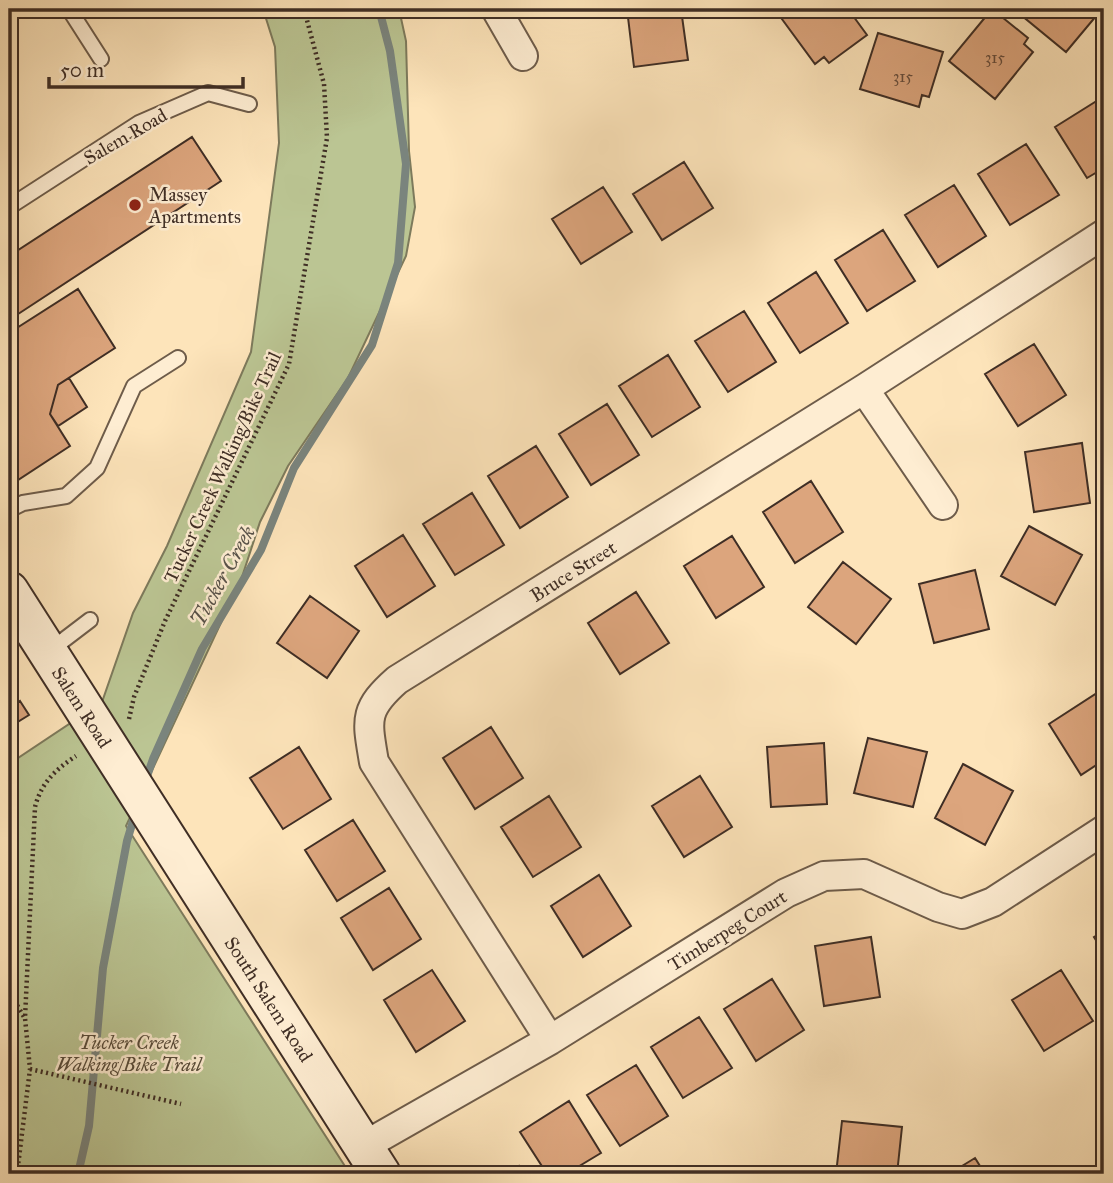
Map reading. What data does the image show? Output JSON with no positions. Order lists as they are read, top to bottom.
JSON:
{
  "streets": {
    "main road": ["Salem Road", "South Salem Road"],
    "street": ["Bruce Street", "Timberpeg Court"],
    "path": ["Tucker Creek Walking/Bike Trail"]
  },
  "crossings": [
    ["Salem Road", "South Salem Road"],
    ["Bruce Street", "Timberpeg Court"],
    ["Timberpeg Court", "South Salem Road"]
  ],
  "water": ["Tucker Creek"],
  "parks": ["Tucker Creek Walking/Bike Trail"],
  "places": ["Massey Apartments"],
  "house_numbers": ["315", "315"],
  "scale_bar": "50 m"
}
